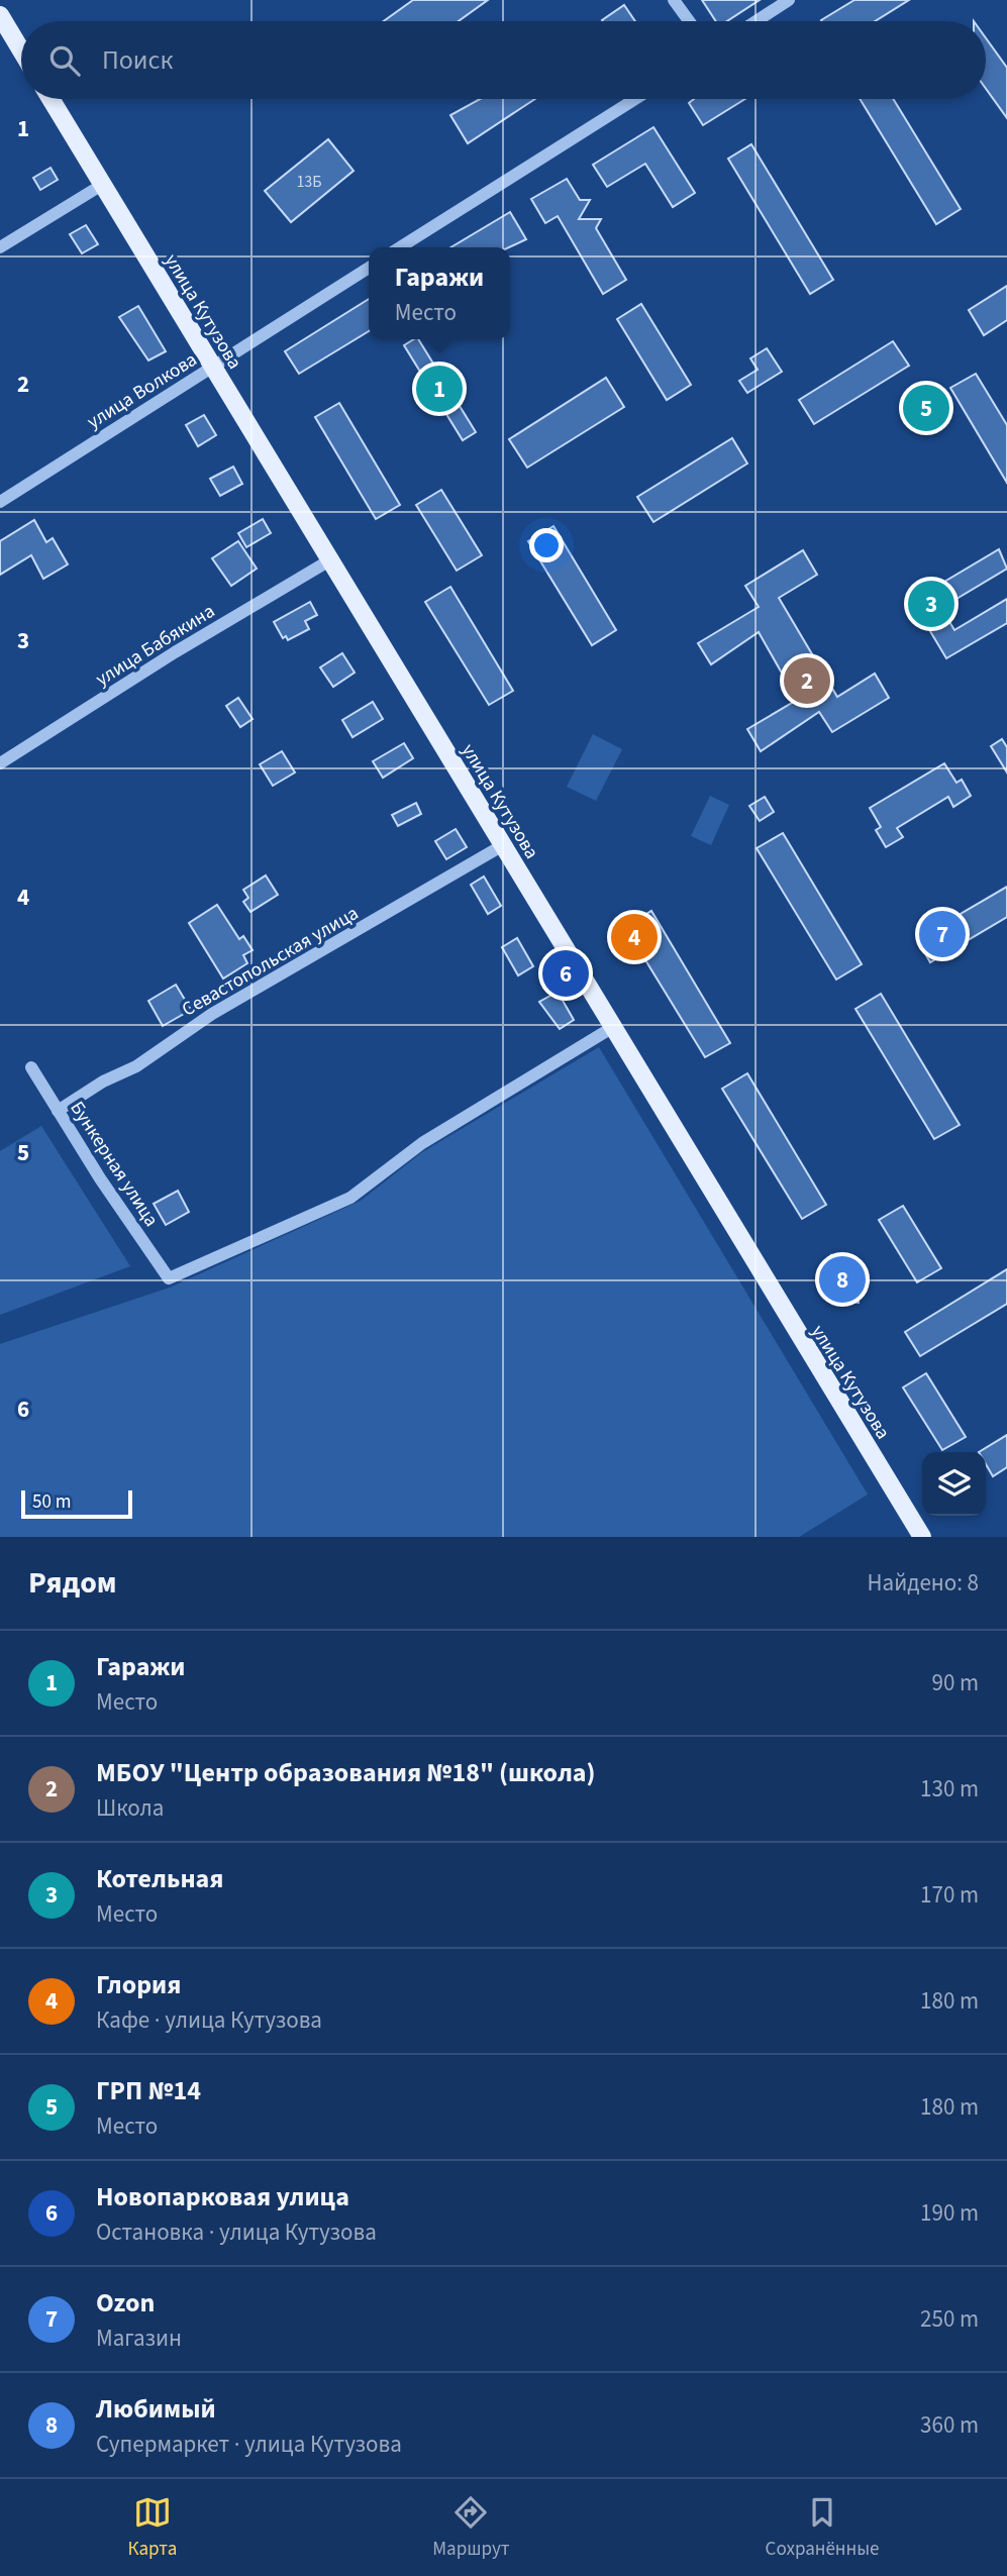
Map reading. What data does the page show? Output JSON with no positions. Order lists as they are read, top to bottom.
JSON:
{
  "streets": {
    "main road": ["улица Кутузова"],
    "street": [
      "улица Волкова",
      "улица Бабякина",
      "Севастопольская улица",
      "Бункерная улица"
    ]
  },
  "crossings": [
    ["улица Кутузова", "улица Волкова"],
    ["улица Кутузова", "улица Бабякина"],
    ["улица Кутузова", "Севастопольская улица"],
    ["улица Кутузова", "Бункерная улица"],
    ["Севастопольская улица", "Бункерная улица"]
  ],
  "house_numbers": ["13Б"],
  "scale_bar": "50 m",
  "page": {
    "search": "Поиск",
    "popup": ["Гаражи", "Место"],
    "pins": [
      "1",
      "5",
      "3",
      "2",
      "7",
      "4",
      "6",
      "8"
    ],
    "scale": "50 m",
    "heading": ["Рядом", "Найдено: 8"],
    "list": [
      {
        "mark": "1",
        "name": "Гаражи",
        "note": "Место",
        "value": "90 m"
      },
      {
        "mark": "2",
        "name": "МБОУ \"Центр образования №18\" (школа)",
        "note": "Школа",
        "value": "130 m"
      },
      {
        "mark": "3",
        "name": "Котельная",
        "note": "Место",
        "value": "170 m"
      },
      {
        "mark": "4",
        "name": "Глория",
        "note": "Кафе · улица Кутузова",
        "value": "180 m"
      },
      {
        "mark": "5",
        "name": "ГРП №14",
        "note": "Место",
        "value": "180 m"
      },
      {
        "mark": "6",
        "name": "Новопарковая улица",
        "note": "Остановка · улица Кутузова",
        "value": "190 m"
      },
      {
        "mark": "7",
        "name": "Ozon",
        "note": "Магазин",
        "value": "250 m"
      },
      {
        "mark": "8",
        "name": "Любимый",
        "note": "Супермаркет · улица Кутузова",
        "value": "360 m"
      }
    ],
    "nav": ["Карта", "Маршрут", "Сохранённые"]
  },
  "grid": {
    "rows": [
      "1",
      "2",
      "3",
      "4",
      "5",
      "6"
    ]
  }
}
